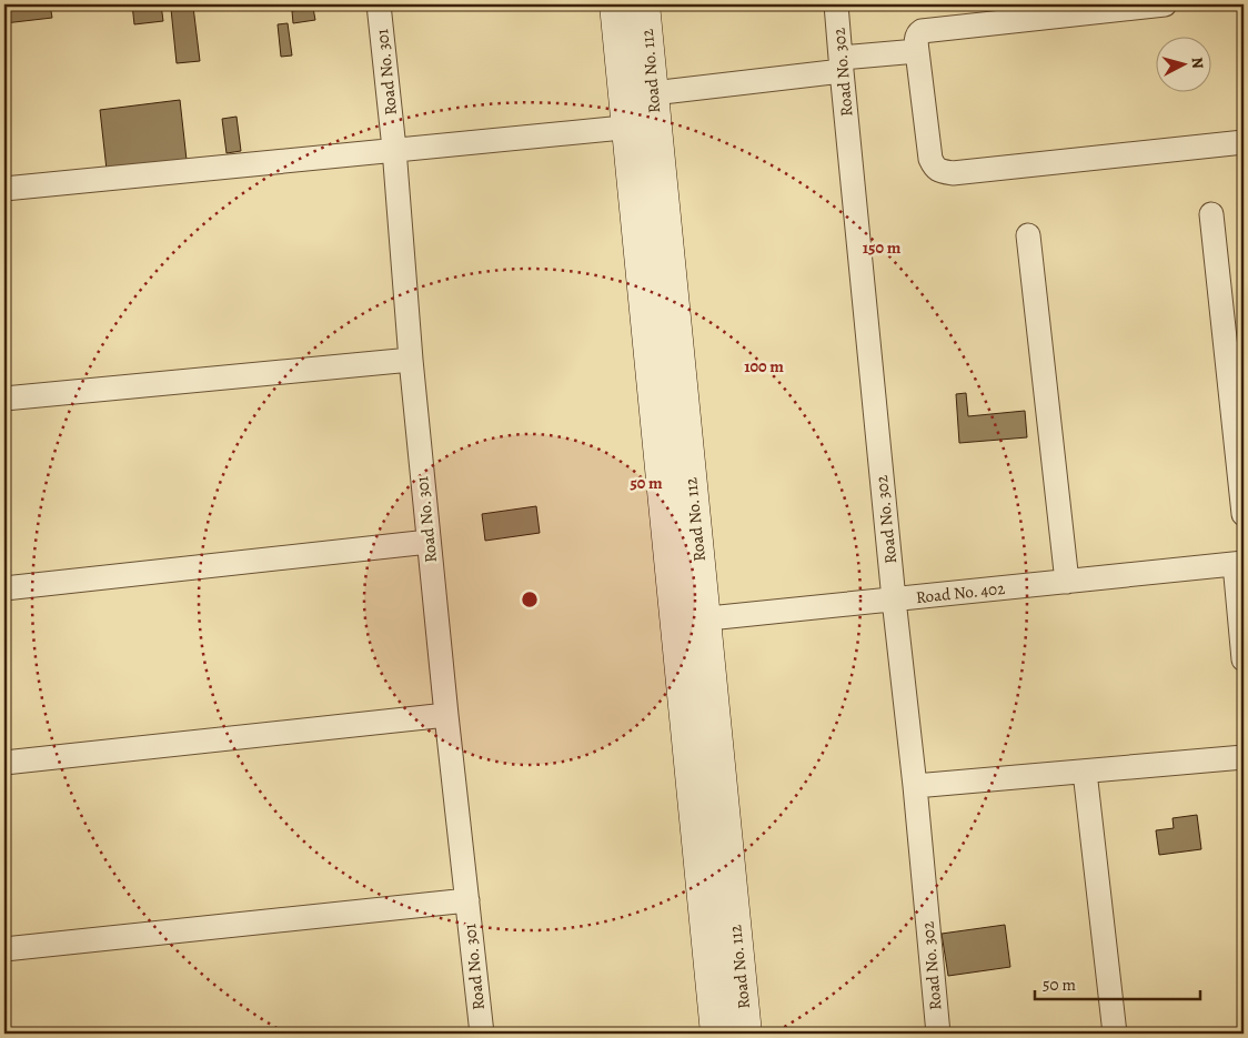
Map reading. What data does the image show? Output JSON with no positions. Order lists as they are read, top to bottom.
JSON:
{
  "streets": {
    "street": [
      "Road No. 112",
      "Road No. 301",
      "Road No. 302",
      "Road No. 402"
    ]
  },
  "crossings": [
    ["Road No. 112", "Road No. 402"],
    ["Road No. 302", "Road No. 402"]
  ],
  "scale_bar": "50 m",
  "north": "right",
  "rings": ["150 m", "100 m", "50 m"]
}
